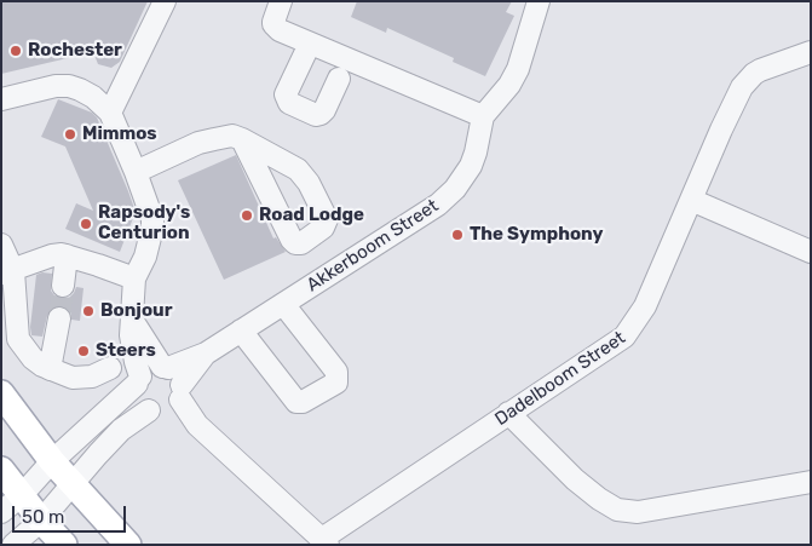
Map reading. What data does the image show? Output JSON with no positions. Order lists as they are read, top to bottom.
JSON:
{
  "streets": {
    "street": ["Akkerboom Street", "Dadelboom Street"]
  },
  "places": [
    "Rochester",
    "Mimmos",
    "Road Lodge",
    "Rapsody's Centurion",
    "The Symphony",
    "Bonjour",
    "Steers"
  ],
  "scale_bar": "50 m"
}
